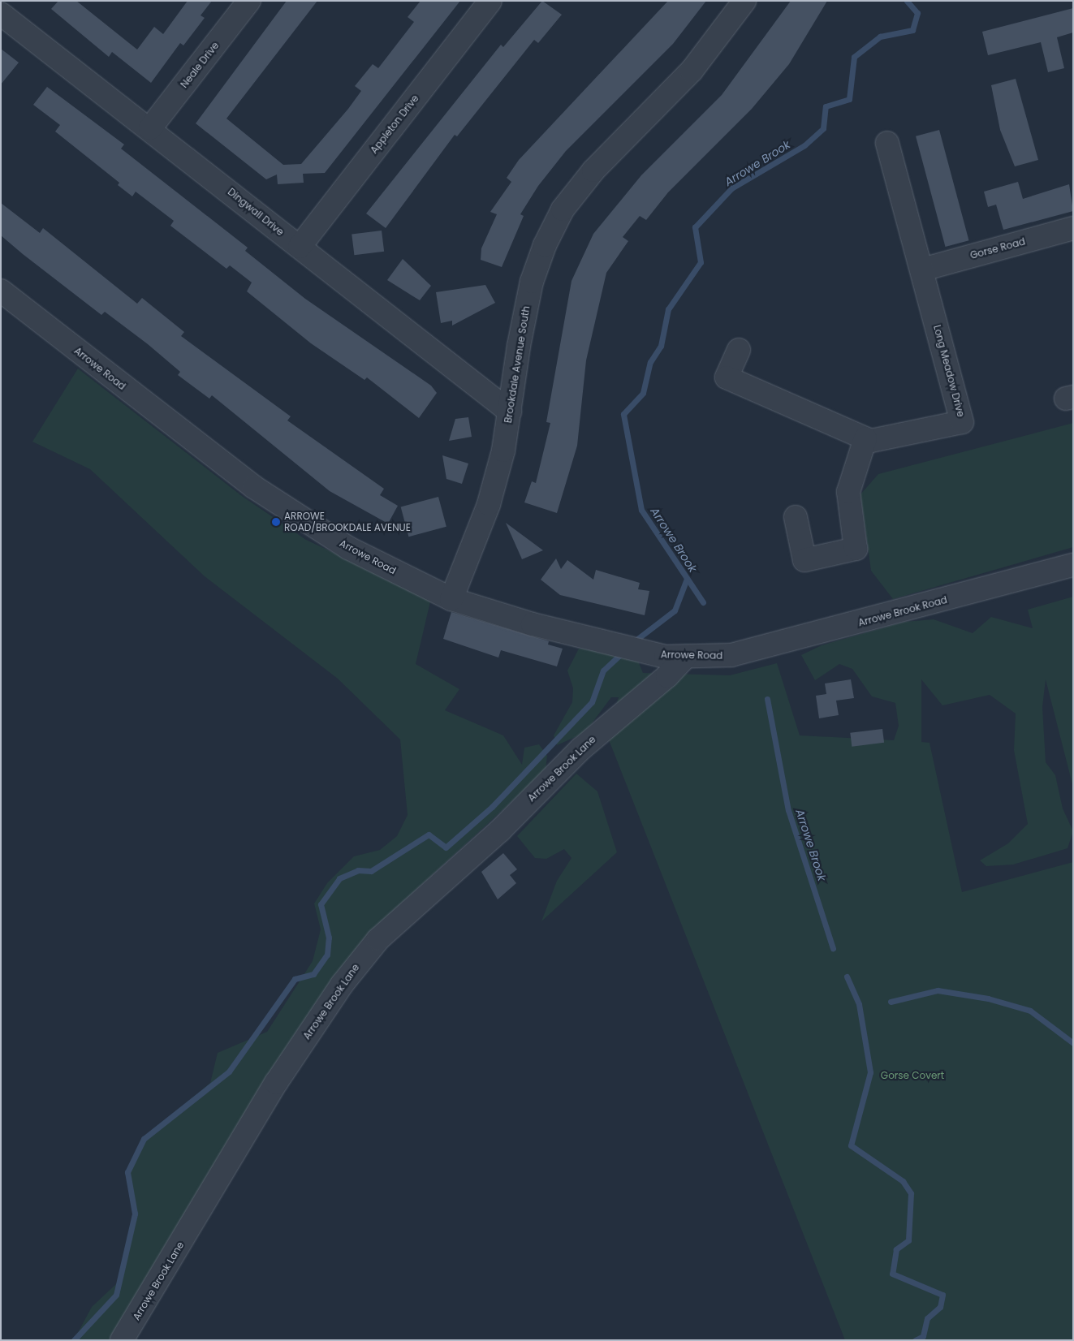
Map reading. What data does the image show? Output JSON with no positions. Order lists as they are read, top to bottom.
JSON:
{
  "streets": {
    "street": [
      "Neale Drive",
      "Appleton Drive",
      "Dingwall Drive",
      "Gorse Road",
      "Brookdale Avenue South",
      "Arrowe Road",
      "Long Meadow Drive",
      "Arrowe Brook Road",
      "Arrowe Brook Lane"
    ]
  },
  "crossings": [
    ["Neale Drive", "Dingwall Drive"],
    ["Appleton Drive", "Dingwall Drive"],
    ["Dingwall Drive", "Brookdale Avenue South"],
    ["Gorse Road", "Long Meadow Drive"],
    ["Brookdale Avenue South", "Arrowe Road"],
    ["Arrowe Road", "Arrowe Brook Road"],
    ["Arrowe Road", "Arrowe Brook Lane"]
  ],
  "water": ["Arrowe Brook"],
  "parks": ["Gorse Covert"],
  "places": ["ARROWE ROAD/BROOKDALE AVENUE"]
}
